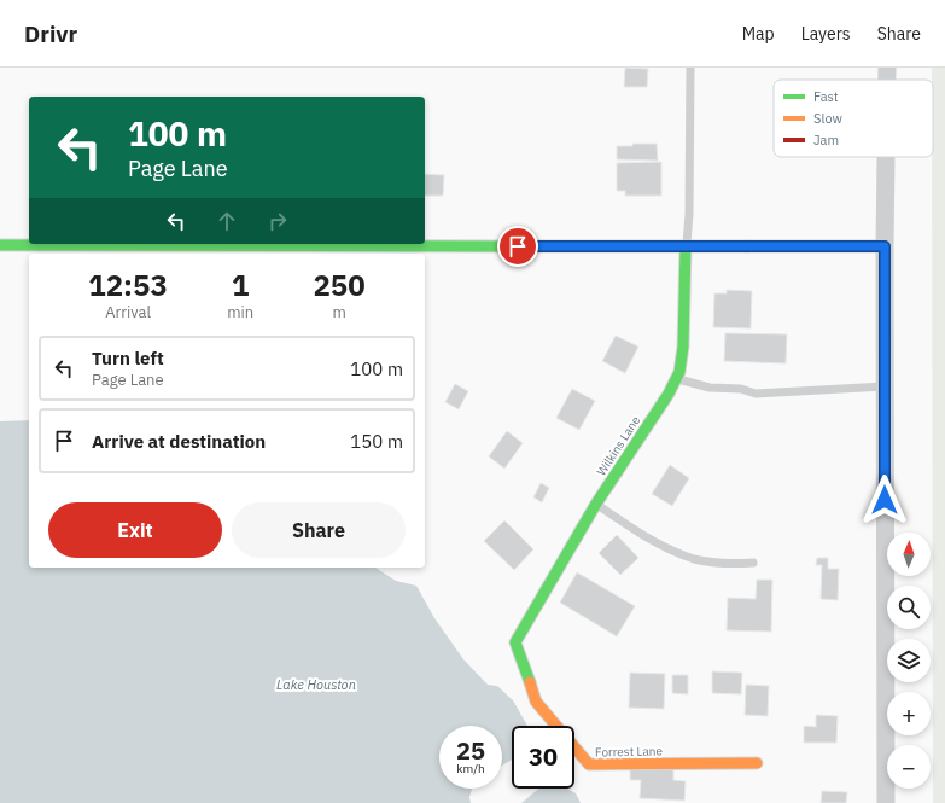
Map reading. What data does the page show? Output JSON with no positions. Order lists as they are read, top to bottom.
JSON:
{
  "streets": {
    "street": ["Wilkins Lane", "Forrest Lane"]
  },
  "crossings": [
    ["Wilkins Lane", "Forrest Lane"]
  ],
  "water": ["Lake Houston"],
  "legend": ["Fast", "Slow", "Jam"],
  "north": "top",
  "page": {
    "header": "Drivr",
    "nav": ["Map", "Layers", "Share"],
    "turn": ["100 m", "Page Lane"],
    "eta": [
      "12:53",
      "Arrival",
      "1",
      "min",
      "250",
      "m"
    ],
    "list": [
      {
        "name": "Turn left",
        "note": "Page Lane",
        "value": "100 m"
      },
      {
        "name": "Arrive at destination",
        "value": "150 m"
      }
    ],
    "buttons": ["Exit", "Share"],
    "map_buttons": ["+", "−"],
    "speed": "25 km/h",
    "limit": "30"
  }
}
